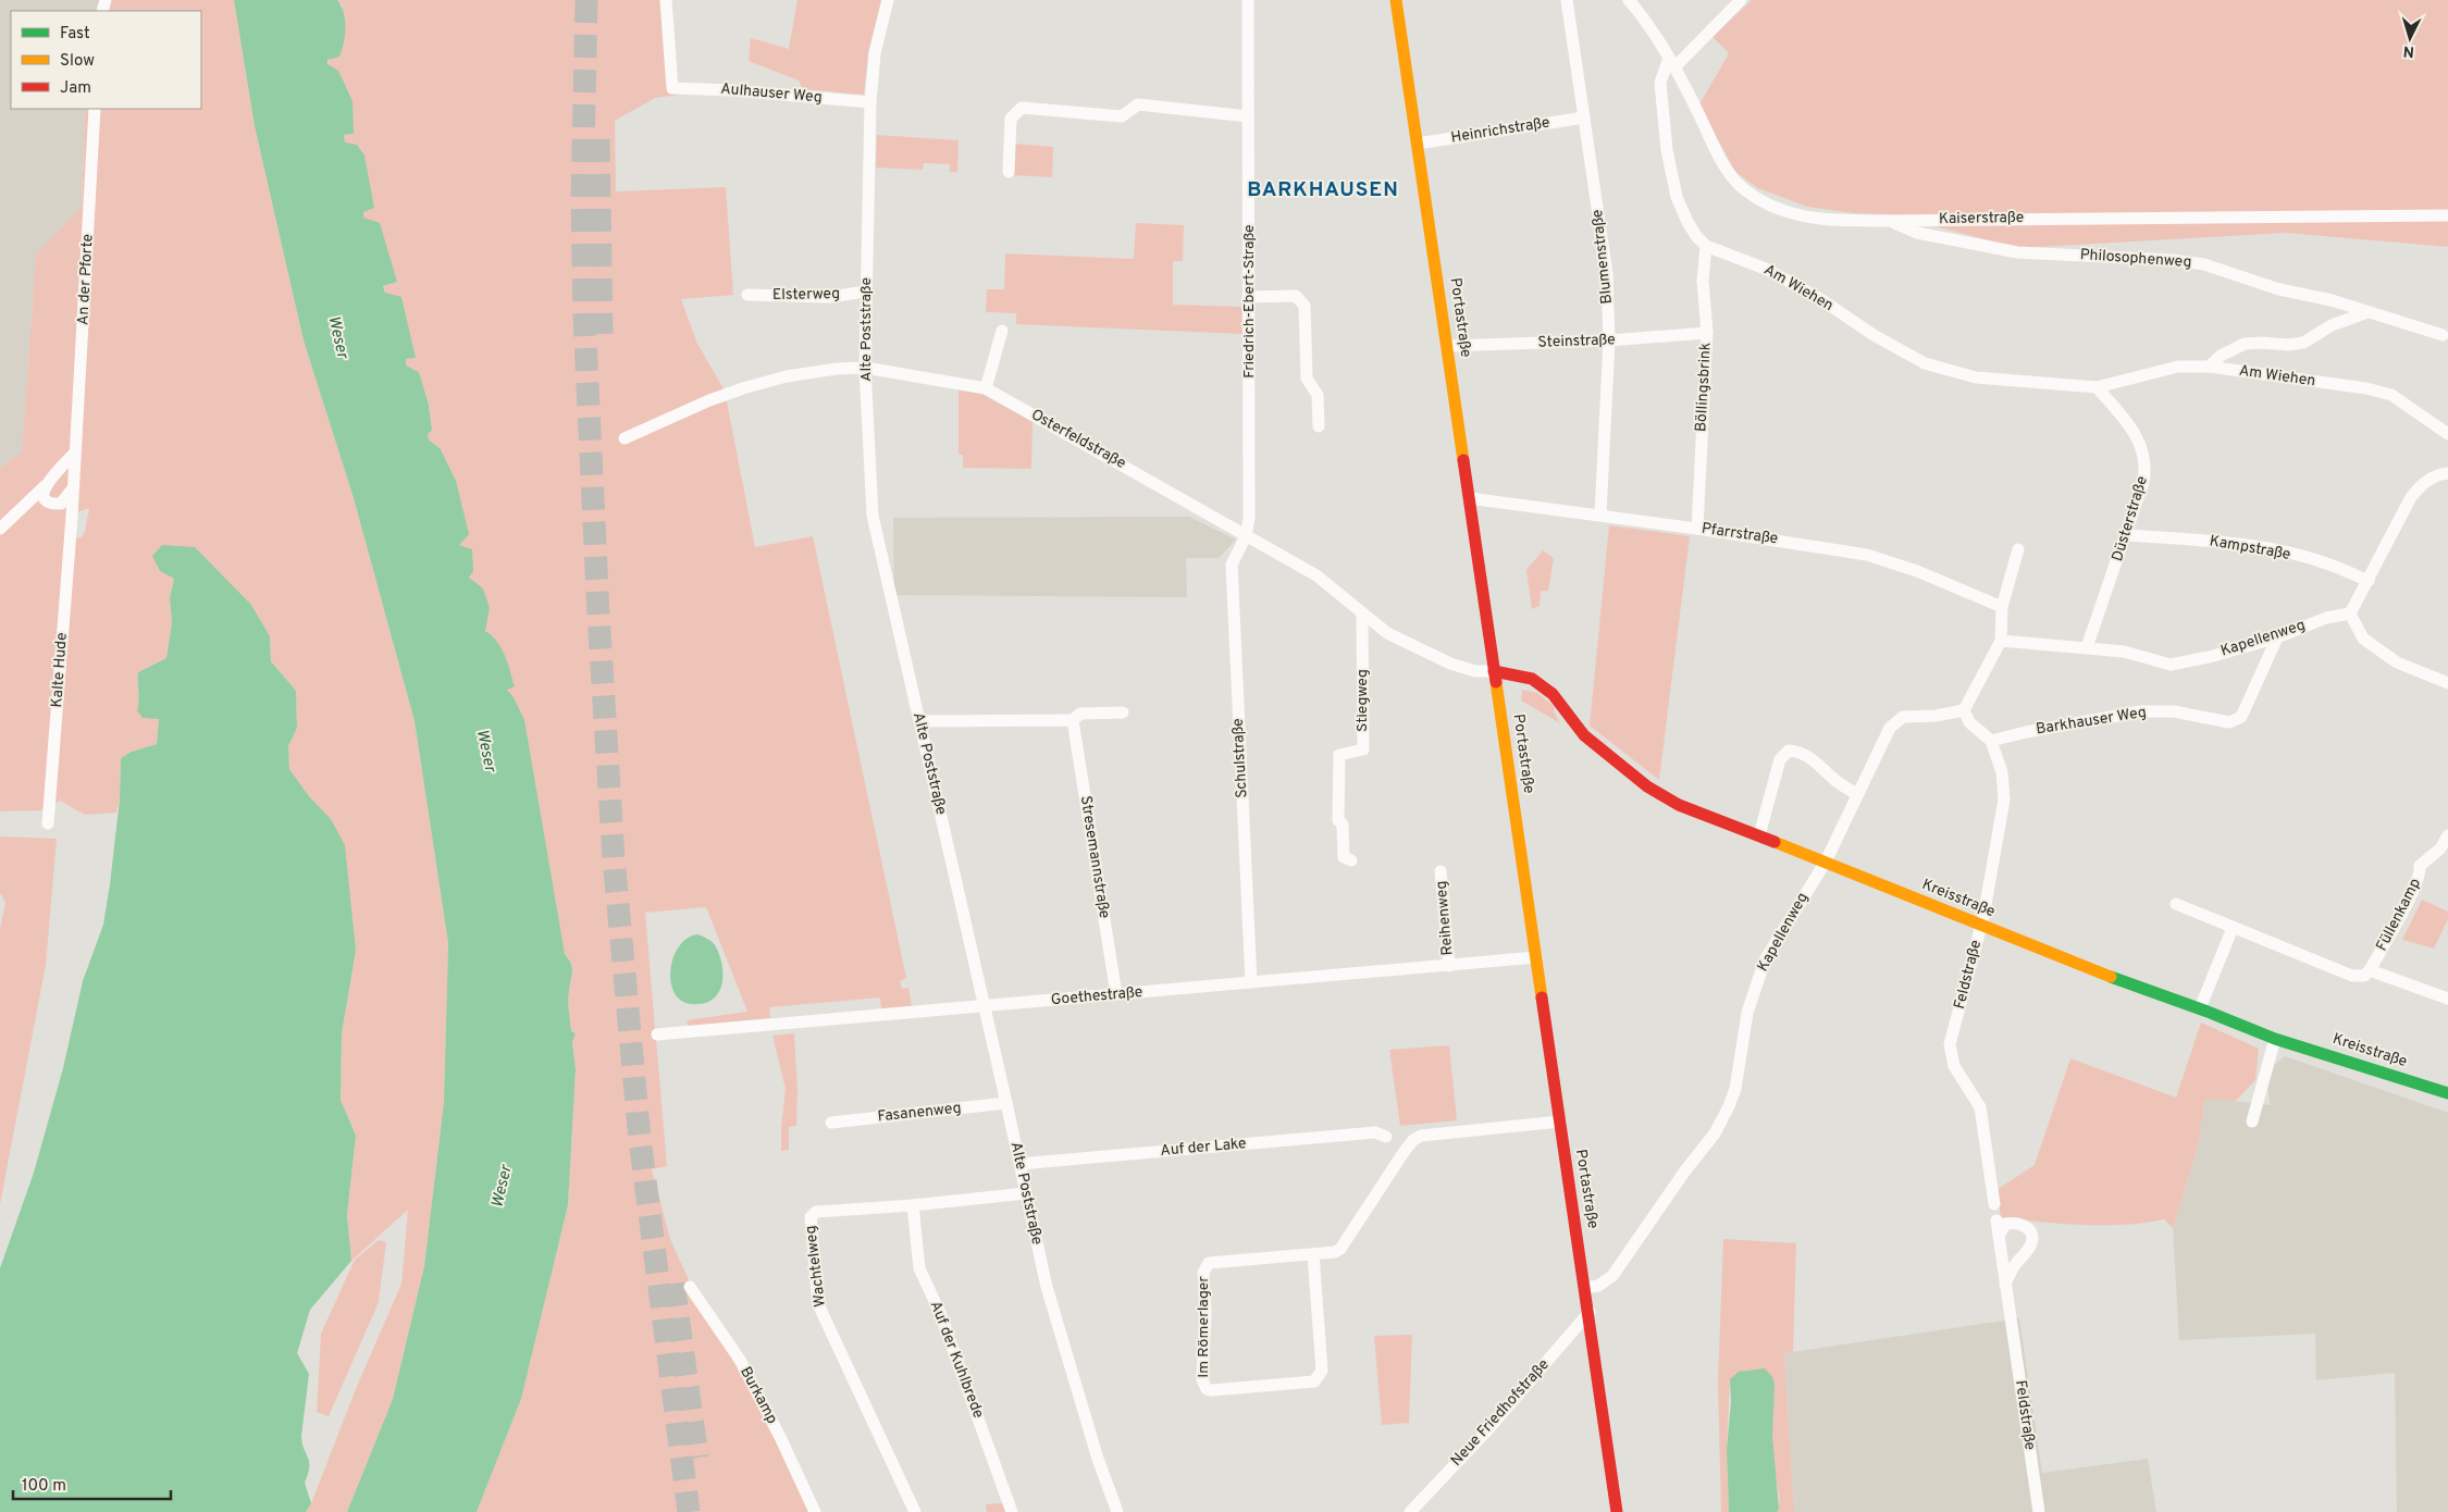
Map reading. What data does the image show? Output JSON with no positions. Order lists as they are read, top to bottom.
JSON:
{
  "streets": {
    "main road": ["Portastraße", "Kreisstraße"],
    "street": [
      "Aulhauser Weg",
      "Heinrichstraße",
      "Kaiserstraße",
      "Blumenstraße",
      "Philosophenweg",
      "An der Pforte",
      "Am Wiehen",
      "Elsterweg",
      "Friedrich-Ebert-Straße",
      "Alte Poststraße",
      "Steinstraße",
      "Böllingsbrink",
      "Osterfeldstraße",
      "Düsterstraße",
      "Pfarrstraße",
      "Kampstraße",
      "Kapellenweg",
      "Kalte Hude",
      "Stiegweg",
      "Barkhauser Weg",
      "Schulstraße",
      "Stresemannstraße",
      "Füllenkamp",
      "Reihenweg",
      "Feldstraße",
      "Goethestraße",
      "Fasanenweg",
      "Auf der Lake",
      "Wachtelweg",
      "Im Römerlager",
      "Auf der Kuhlbrede",
      "Burkamp",
      "Neue Friedhofstraße"
    ]
  },
  "crossings": [
    ["Aulhauser Weg", "Alte Poststraße"],
    ["Heinrichstraße", "Blumenstraße"],
    ["Heinrichstraße", "Portastraße"],
    ["Kaiserstraße", "Philosophenweg"],
    ["Kaiserstraße", "Am Wiehen"],
    ["Blumenstraße", "Steinstraße"],
    ["Blumenstraße", "Pfarrstraße"],
    ["An der Pforte", "Kalte Hude"],
    ["Am Wiehen", "Böllingsbrink"],
    ["Am Wiehen", "Düsterstraße"],
    ["Elsterweg", "Alte Poststraße"],
    ["Friedrich-Ebert-Straße", "Osterfeldstraße"],
    ["Friedrich-Ebert-Straße", "Schulstraße"],
    ["Portastraße", "Steinstraße"],
    ["Portastraße", "Osterfeldstraße"],
    ["Portastraße", "Pfarrstraße"],
    ["Portastraße", "Kapellenweg"],
    ["Portastraße", "Kreisstraße"],
    ["Portastraße", "Goethestraße"],
    ["Portastraße", "Im Römerlager"],
    ["Portastraße", "Neue Friedhofstraße"],
    ["Alte Poststraße", "Osterfeldstraße"],
    ["Alte Poststraße", "Goethestraße"],
    ["Alte Poststraße", "Fasanenweg"],
    ["Alte Poststraße", "Auf der Lake"],
    ["Alte Poststraße", "Wachtelweg"],
    ["Steinstraße", "Böllingsbrink"],
    ["Böllingsbrink", "Pfarrstraße"],
    ["Osterfeldstraße", "Stiegweg"],
    ["Osterfeldstraße", "Schulstraße"],
    ["Osterfeldstraße", "Kreisstraße"],
    ["Düsterstraße", "Kampstraße"],
    ["Düsterstraße", "Kapellenweg"],
    ["Kapellenweg", "Barkhauser Weg"],
    ["Kapellenweg", "Kreisstraße"],
    ["Barkhauser Weg", "Feldstraße"],
    ["Schulstraße", "Goethestraße"],
    ["Stresemannstraße", "Goethestraße"],
    ["Kreisstraße", "Feldstraße"],
    ["Reihenweg", "Goethestraße"],
    ["Wachtelweg", "Auf der Kuhlbrede"]
  ],
  "districts": ["BARKHAUSEN"],
  "water": ["Weser"],
  "legend": ["Fast", "Slow", "Jam"],
  "scale_bar": "100 m",
  "north": "bottom"
}
